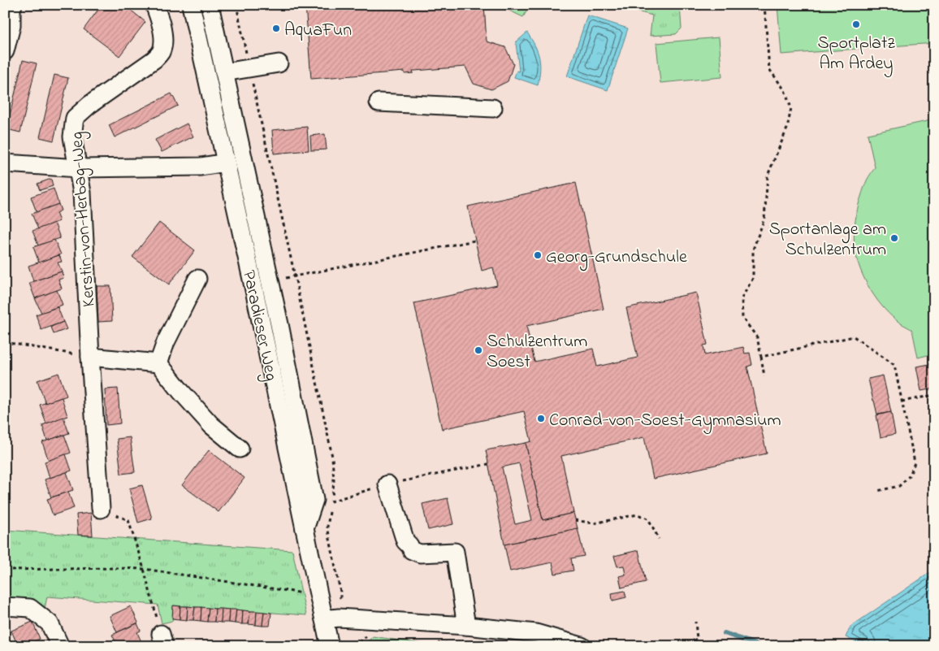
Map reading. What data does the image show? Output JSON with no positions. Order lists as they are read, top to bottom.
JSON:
{
  "streets": {
    "street": ["Kerstin-von-Herbag-Weg", "Paradieser Weg"]
  },
  "places": [
    "Sportplatz Am Ardey",
    "AquaFun",
    "Sportanlage am Schulzentrum",
    "Georg-Grundschule",
    "Schulzentrum Soest",
    "Conrad-von-Soest-Gymnasium"
  ]
}
